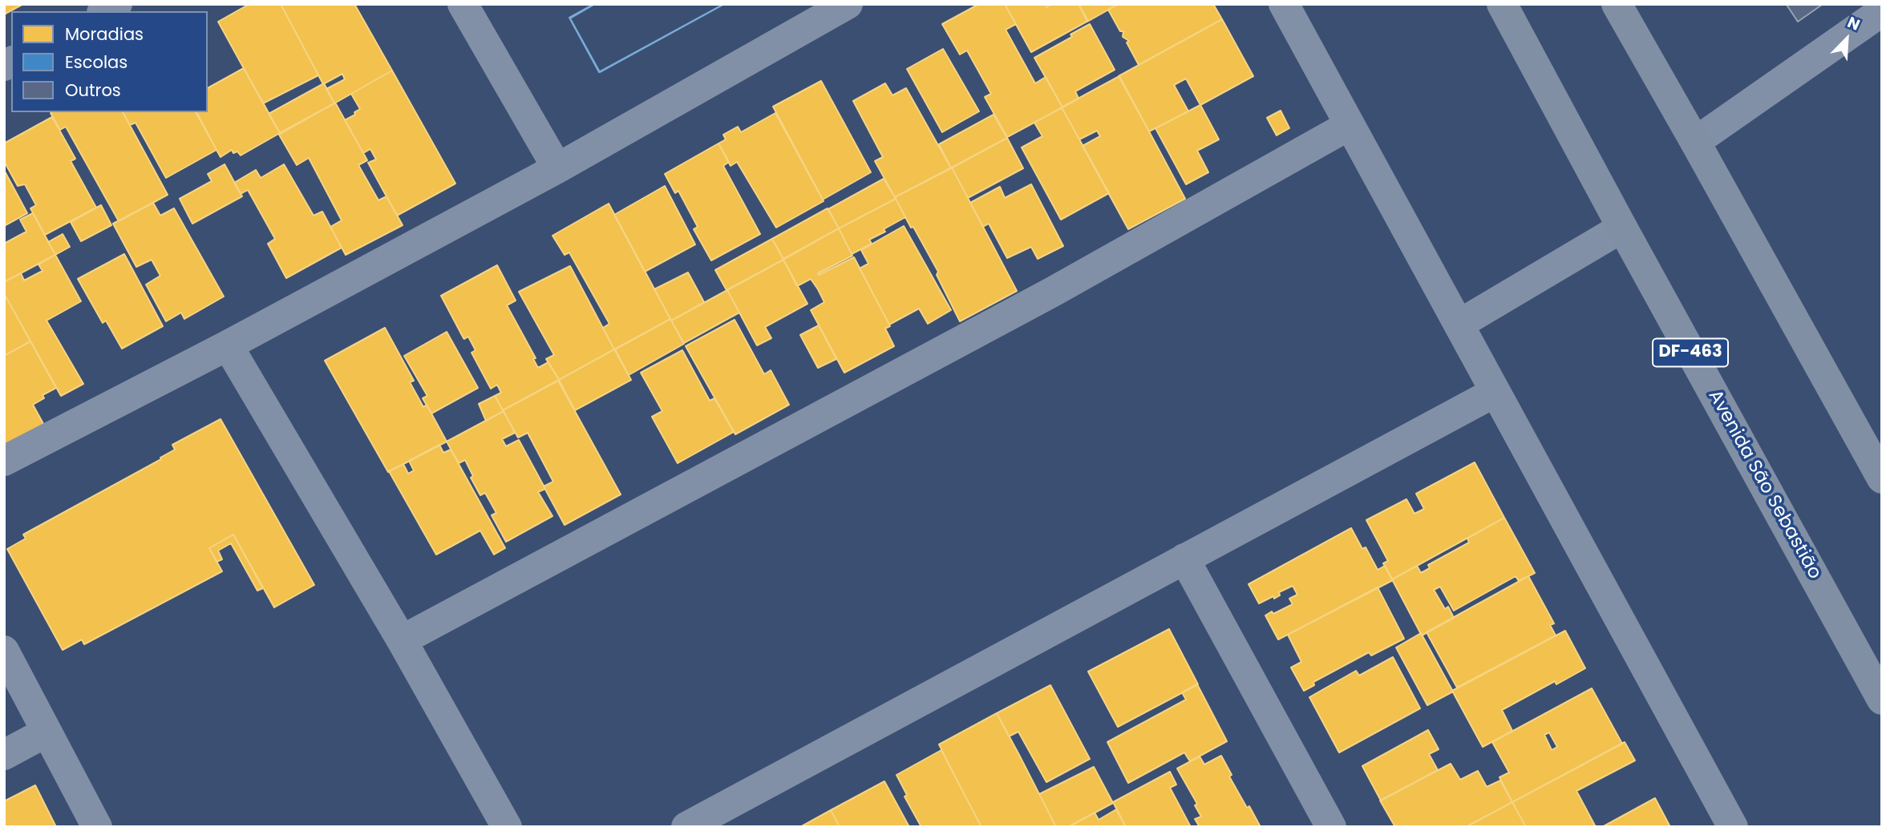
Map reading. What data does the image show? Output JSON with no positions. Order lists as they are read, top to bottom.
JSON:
{
  "streets": {
    "main road": ["DF-463", "Avenida São Sebastião"]
  },
  "legend": ["Moradias", "Escolas", "Outros"],
  "north": "top right"
}
